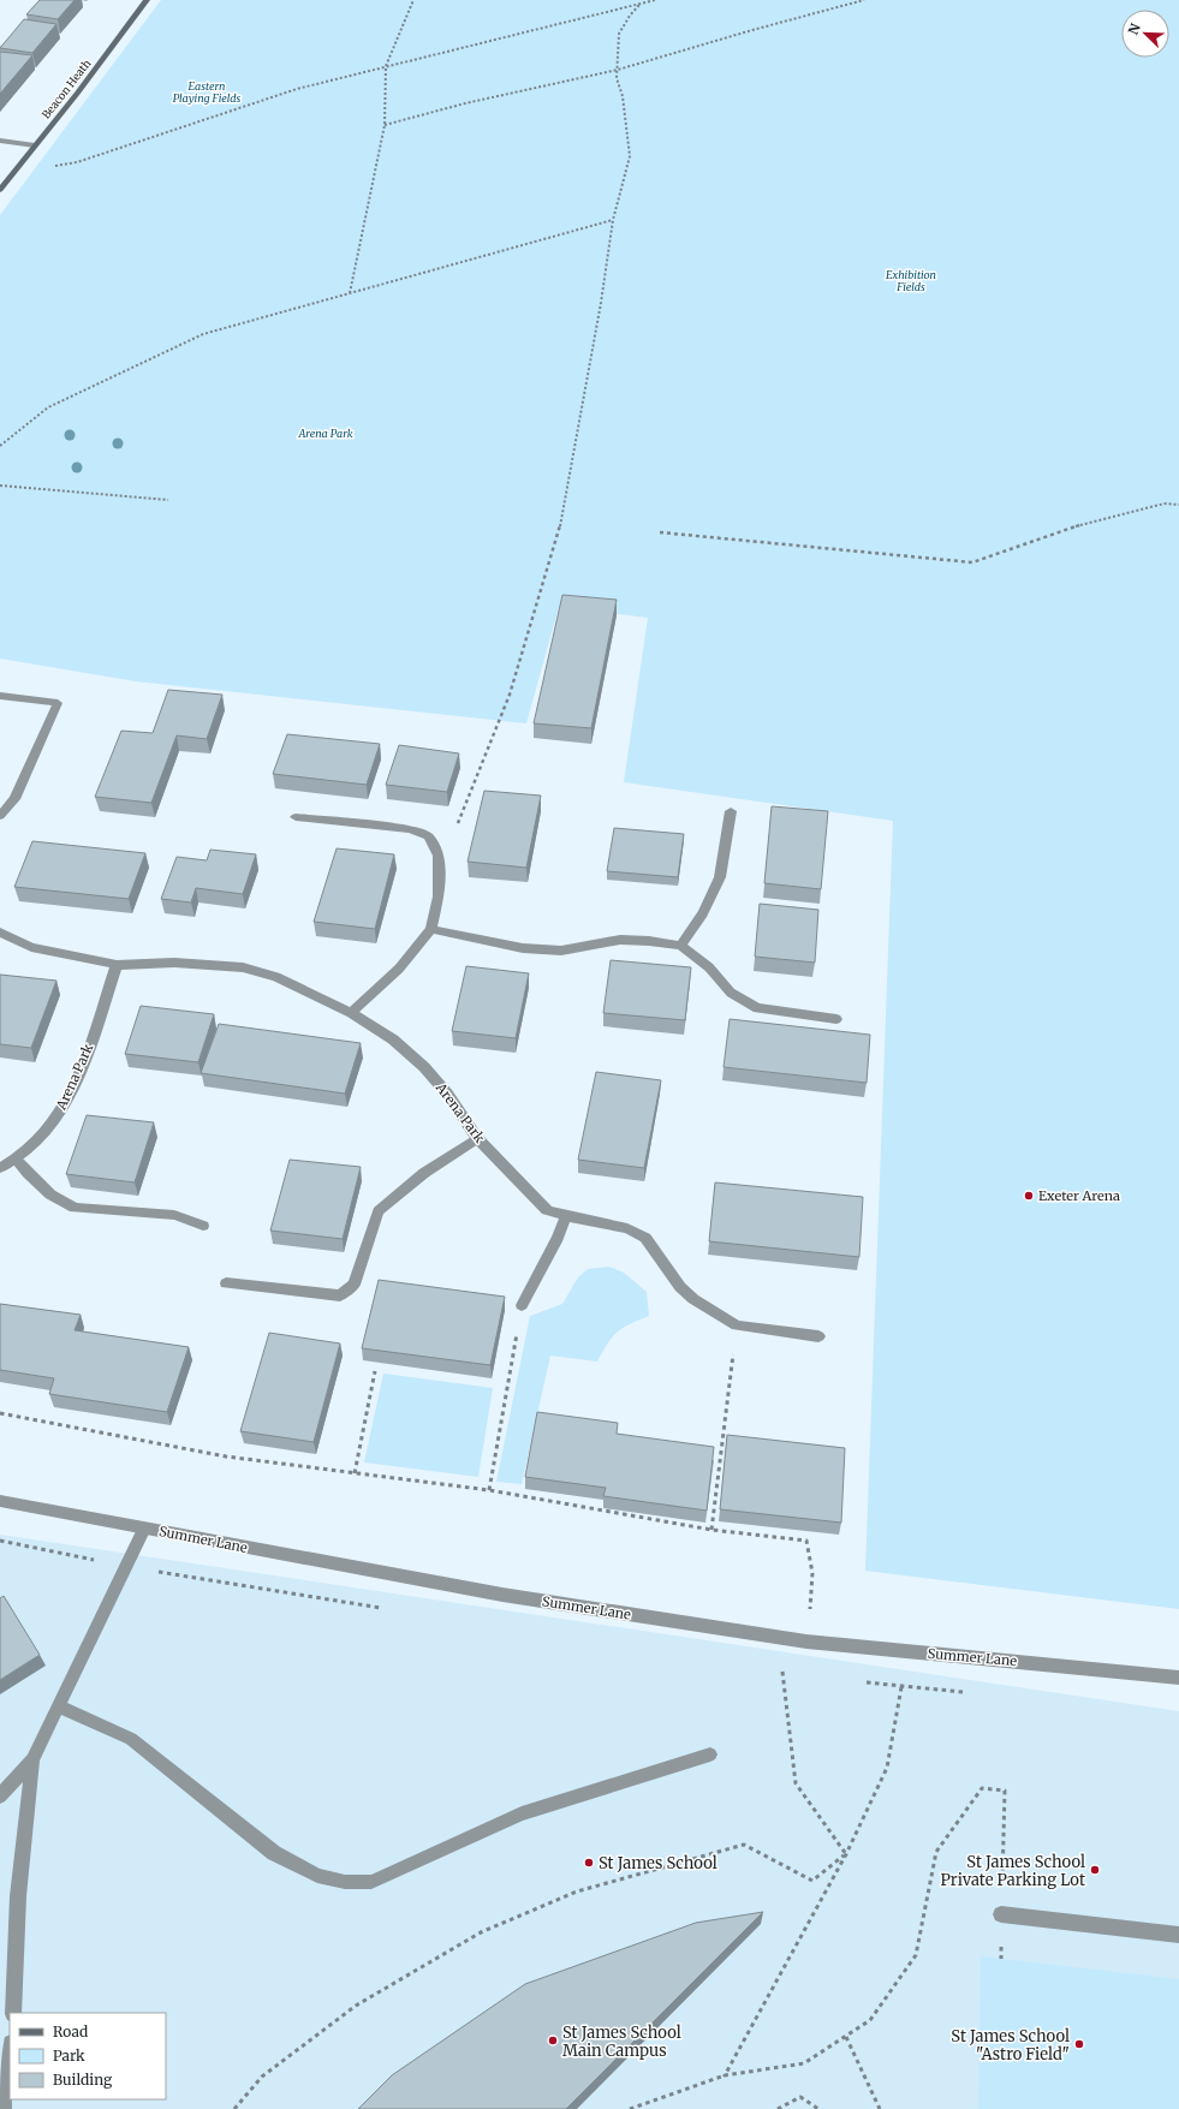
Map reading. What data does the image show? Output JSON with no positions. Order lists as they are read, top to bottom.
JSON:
{
  "streets": {
    "street": ["Beacon Heath", "Arena Park", "Summer Lane"]
  },
  "parks": ["Eastern Playing Fields", "Exhibition Fields", "Arena Park"],
  "places": [
    "Exeter Arena",
    "St James School",
    "St James School Private Parking Lot",
    "St James School Main Campus",
    "St James School \"Astro Field\""
  ],
  "legend": ["Road", "Park", "Building"],
  "north": "top left"
}
